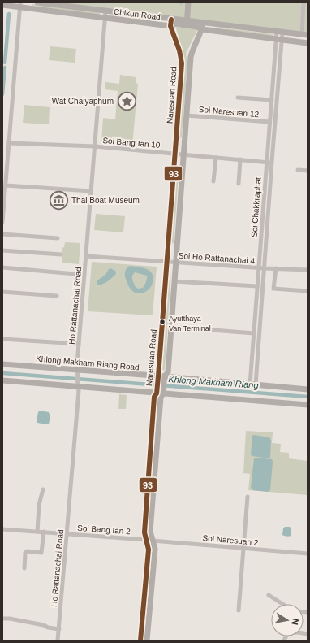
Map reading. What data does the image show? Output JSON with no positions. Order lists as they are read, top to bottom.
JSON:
{
  "streets": {
    "street": [
      "Chikun Road",
      "Naresuan Road",
      "Soi Naresuan 12",
      "Soi Bang Ian 10",
      "Soi Chakkraphat",
      "Soi Ho Rattanachai 4",
      "Ho Rattanachai Road",
      "Khlong Makham Riang Road",
      "Soi Bang Ian 2",
      "Soi Naresuan 2"
    ]
  },
  "crossings": [
    ["Chikun Road", "Naresuan Road"],
    ["Chikun Road", "Soi Chakkraphat"],
    ["Chikun Road", "Ho Rattanachai Road"],
    ["Naresuan Road", "Soi Naresuan 12"],
    ["Naresuan Road", "Soi Bang Ian 10"],
    ["Naresuan Road", "Soi Ho Rattanachai 4"],
    ["Naresuan Road", "Khlong Makham Riang Road"],
    ["Naresuan Road", "Soi Bang Ian 2"],
    ["Naresuan Road", "Soi Naresuan 2"],
    ["Soi Naresuan 12", "Soi Chakkraphat"],
    ["Soi Bang Ian 10", "Soi Chakkraphat"],
    ["Soi Bang Ian 10", "Ho Rattanachai Road"],
    ["Soi Chakkraphat", "Soi Ho Rattanachai 4"],
    ["Soi Chakkraphat", "Khlong Makham Riang Road"],
    ["Soi Ho Rattanachai 4", "Ho Rattanachai Road"],
    ["Ho Rattanachai Road", "Khlong Makham Riang Road"],
    ["Ho Rattanachai Road", "Soi Bang Ian 2"]
  ],
  "water": ["Khlong Makham Riang"],
  "places": {
    "place": ["Wat Chaiyaphum"],
    "museum": ["Thai Boat Museum"],
    "other": ["Ayutthaya Van Terminal"]
  },
  "lines": ["transit line 93"],
  "north": "right"
}
